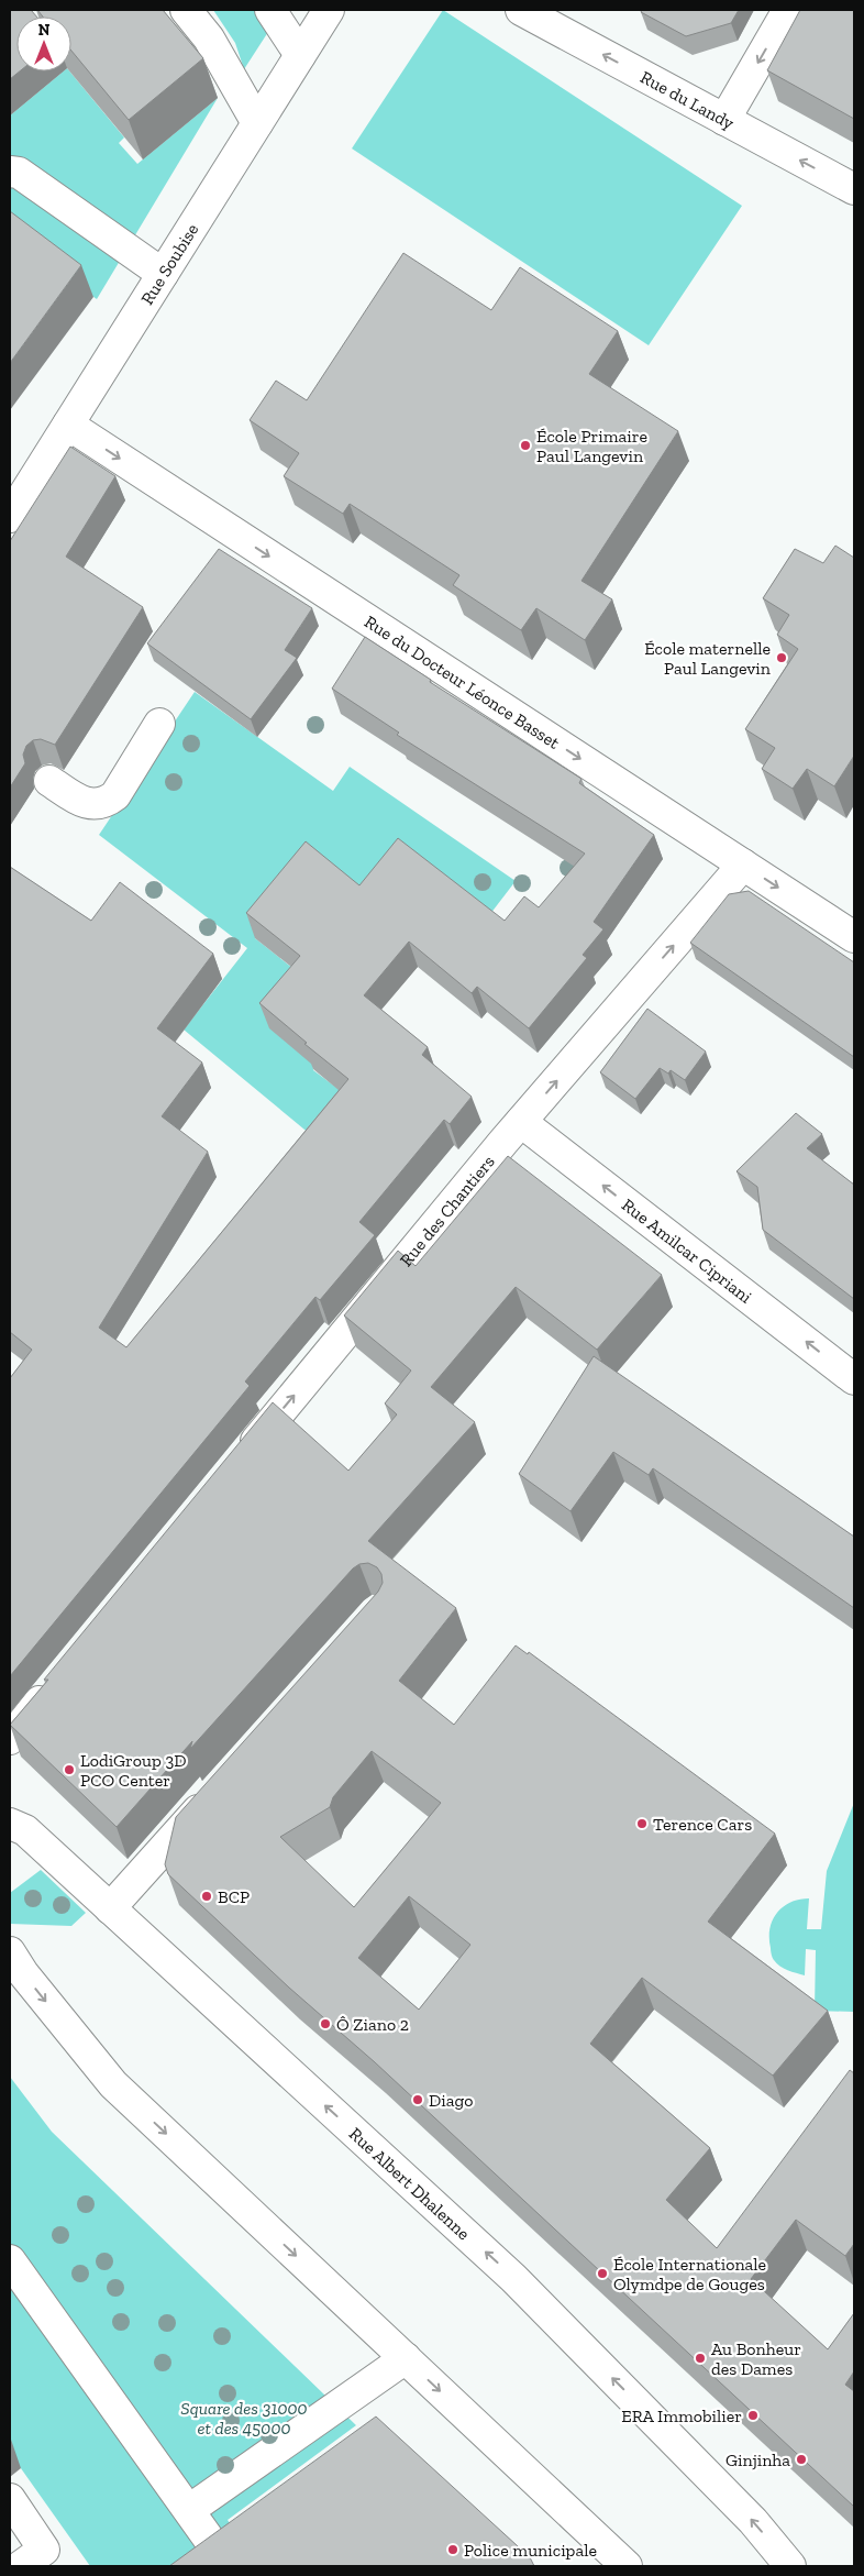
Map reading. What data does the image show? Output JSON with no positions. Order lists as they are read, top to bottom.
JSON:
{
  "streets": {
    "street": [
      "Rue du Landy",
      "Rue Soubise",
      "Rue du Docteur Léonce Basset",
      "Rue des Chantiers",
      "Rue Amilcar Cipriani",
      "Rue Albert Dhalenne"
    ]
  },
  "crossings": [
    ["Rue Soubise", "Rue du Docteur Léonce Basset"],
    ["Rue du Docteur Léonce Basset", "Rue des Chantiers"],
    ["Rue des Chantiers", "Rue Amilcar Cipriani"]
  ],
  "one_way": [
    "Rue du Landy",
    "Rue du Docteur Léonce Basset",
    "Rue des Chantiers",
    "Rue Amilcar Cipriani"
  ],
  "parks": ["Square des 31000 et des 45000"],
  "places": [
    "École Primaire Paul Langevin",
    "École maternelle Paul Langevin",
    "LodiGroup 3D PCO Center",
    "Terence Cars",
    "BCP",
    "Ô Ziano 2",
    "Diago",
    "École Internationale Olymdpe de Gouges",
    "Au Bonheur des Dames",
    "ERA Immobilier",
    "Ginjinha",
    "Police municipale"
  ],
  "north": "top"
}
